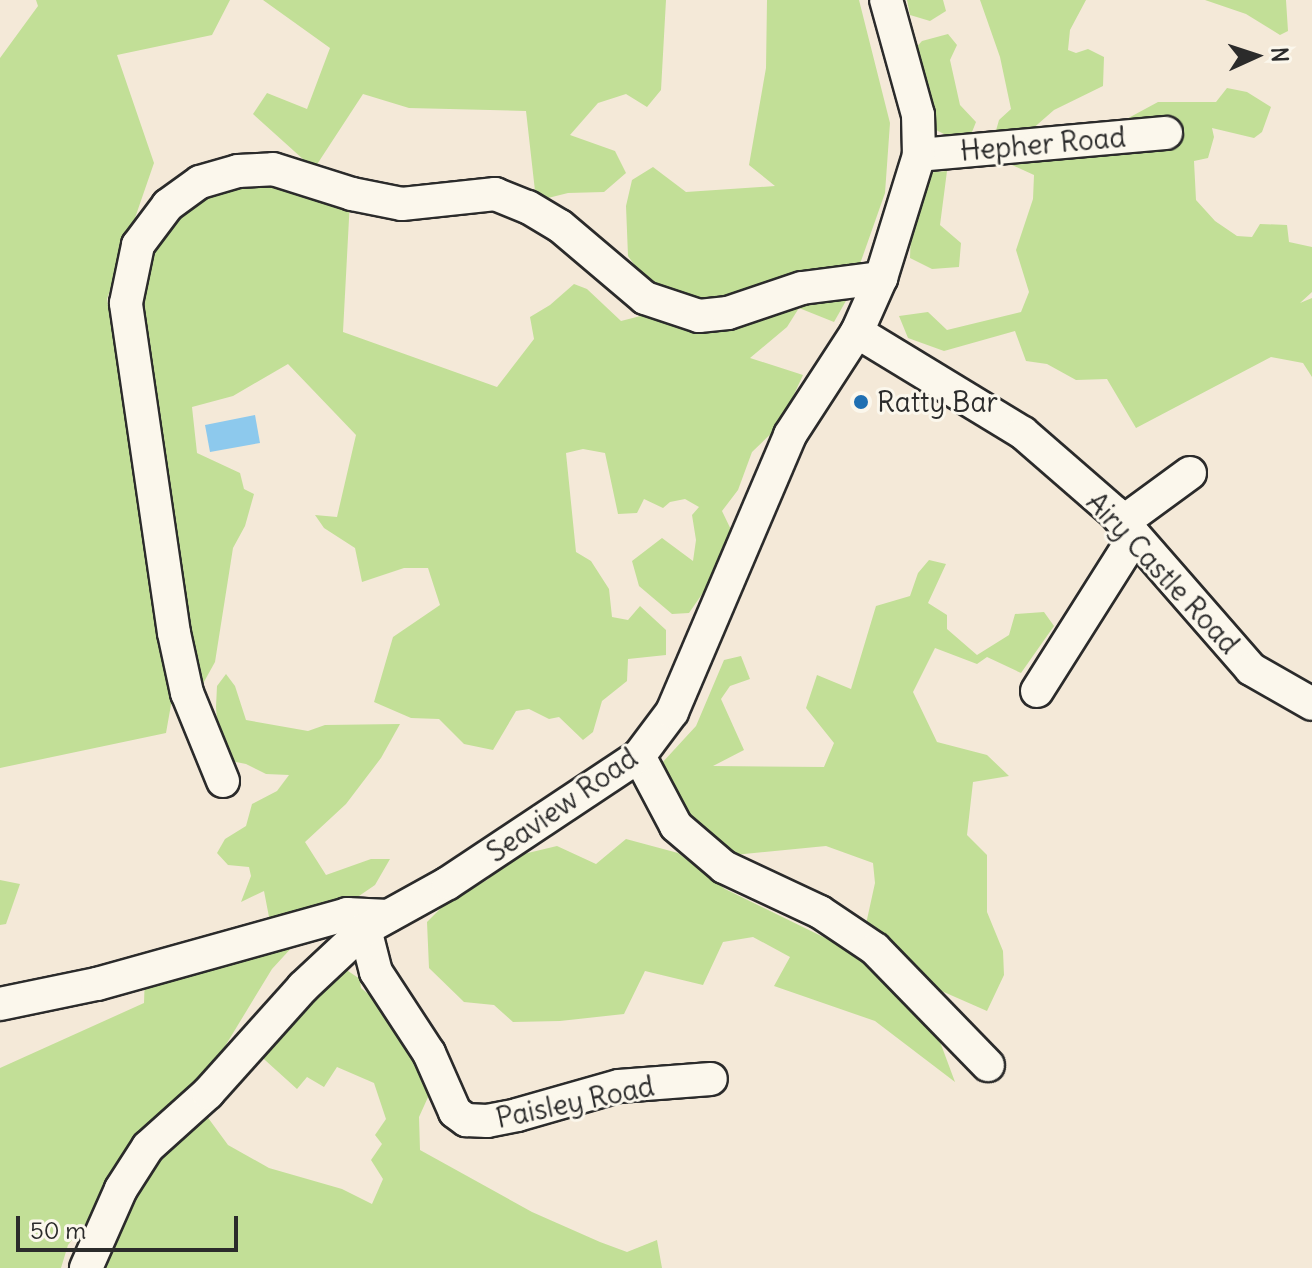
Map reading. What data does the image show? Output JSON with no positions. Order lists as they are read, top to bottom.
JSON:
{
  "streets": {
    "street": [
      "Hepher Road",
      "Airy Castle Road",
      "Seaview Road",
      "Paisley Road"
    ]
  },
  "crossings": [
    ["Hepher Road", "Seaview Road"],
    ["Airy Castle Road", "Seaview Road"],
    ["Seaview Road", "Paisley Road"]
  ],
  "places": ["Ratty Bar"],
  "scale_bar": "50 m",
  "north": "right"
}
